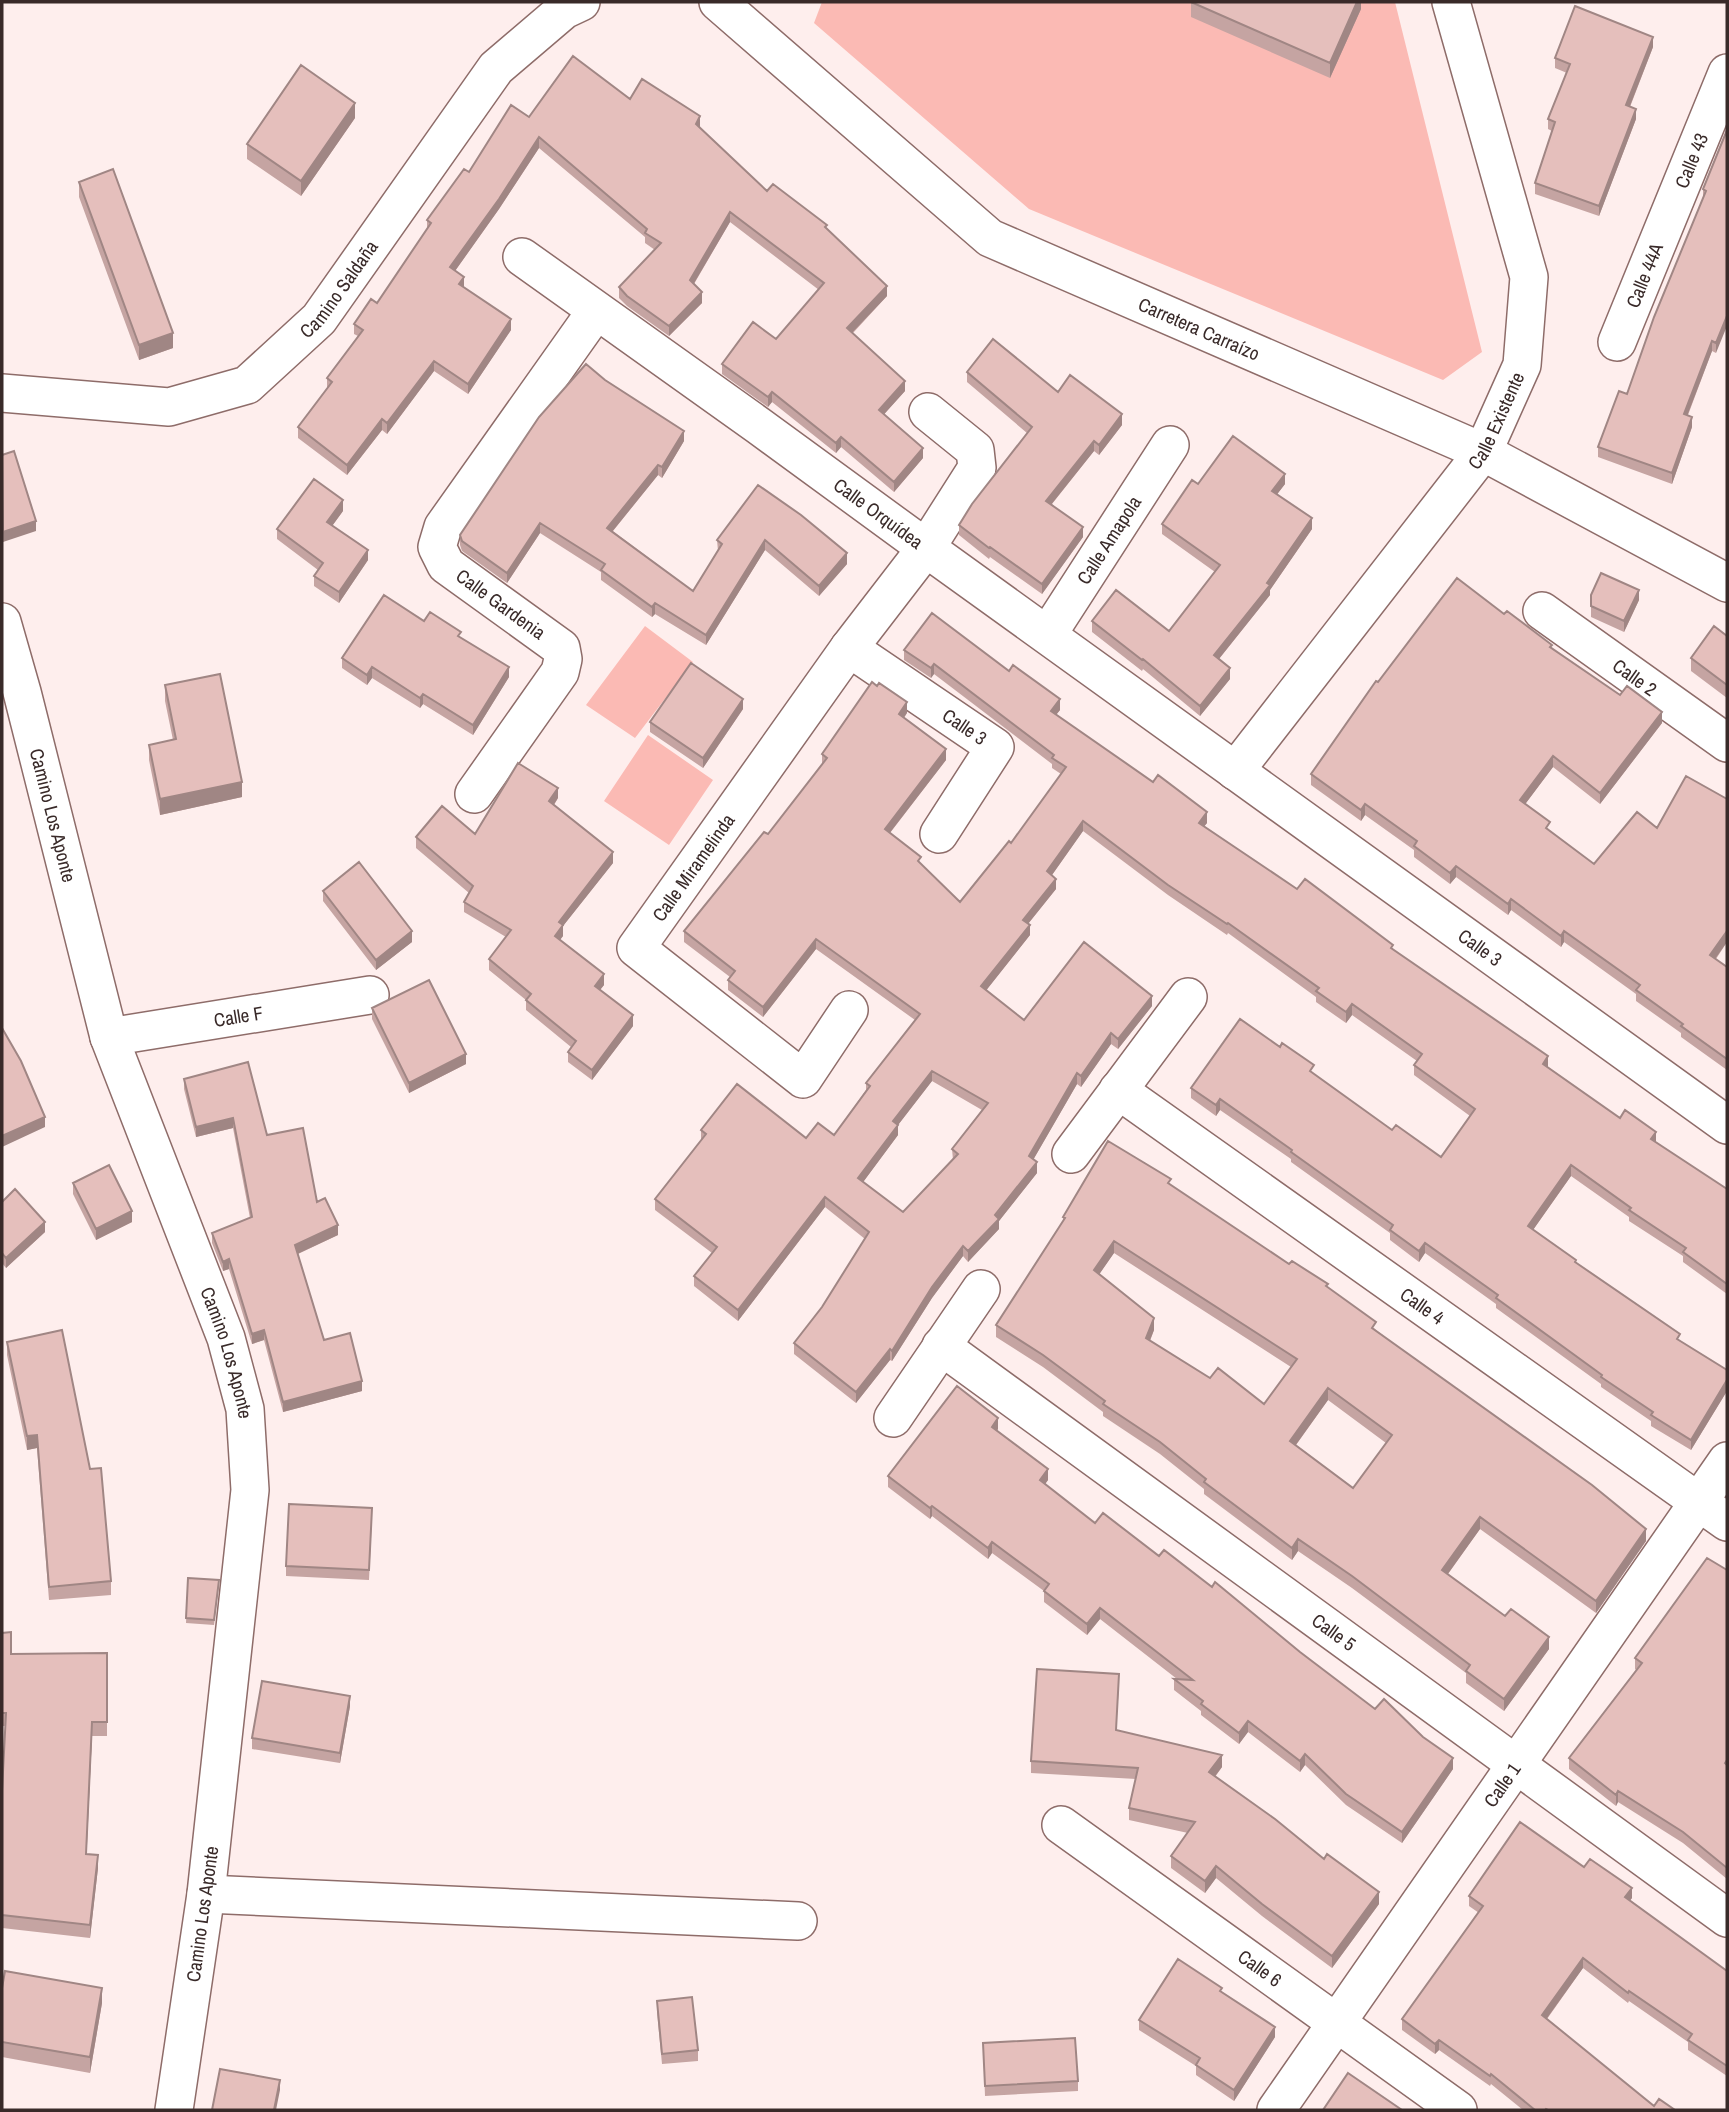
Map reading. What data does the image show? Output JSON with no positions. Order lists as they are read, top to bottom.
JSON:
{
  "streets": {
    "street": [
      "Calle 43",
      "Calle 44A",
      "Camino Saldaña",
      "Carretera Carraízo",
      "Calle Existente",
      "Calle Orquídea",
      "Calle Amapola",
      "Calle Gardenia",
      "Calle 2",
      "Calle 3",
      "Camino Los Aponte",
      "Calle Miramelinda",
      "Calle F",
      "Calle 4",
      "Calle 5",
      "Calle 1",
      "Calle 6"
    ]
  },
  "crossings": [
    ["Calle 43", "Calle 44A"],
    ["Carretera Carraízo", "Calle Existente"],
    ["Calle Existente", "Calle Orquídea"],
    ["Calle Existente", "Calle 3"],
    ["Calle Orquídea", "Calle Amapola"],
    ["Calle Orquídea", "Calle Gardenia"],
    ["Calle Orquídea", "Calle 3"],
    ["Calle Orquídea", "Calle Miramelinda"],
    ["Calle 3", "Calle Miramelinda"],
    ["Camino Los Aponte", "Calle F"],
    ["Calle 4", "Calle 1"],
    ["Calle 5", "Calle 1"],
    ["Calle 1", "Calle 6"]
  ]
}
